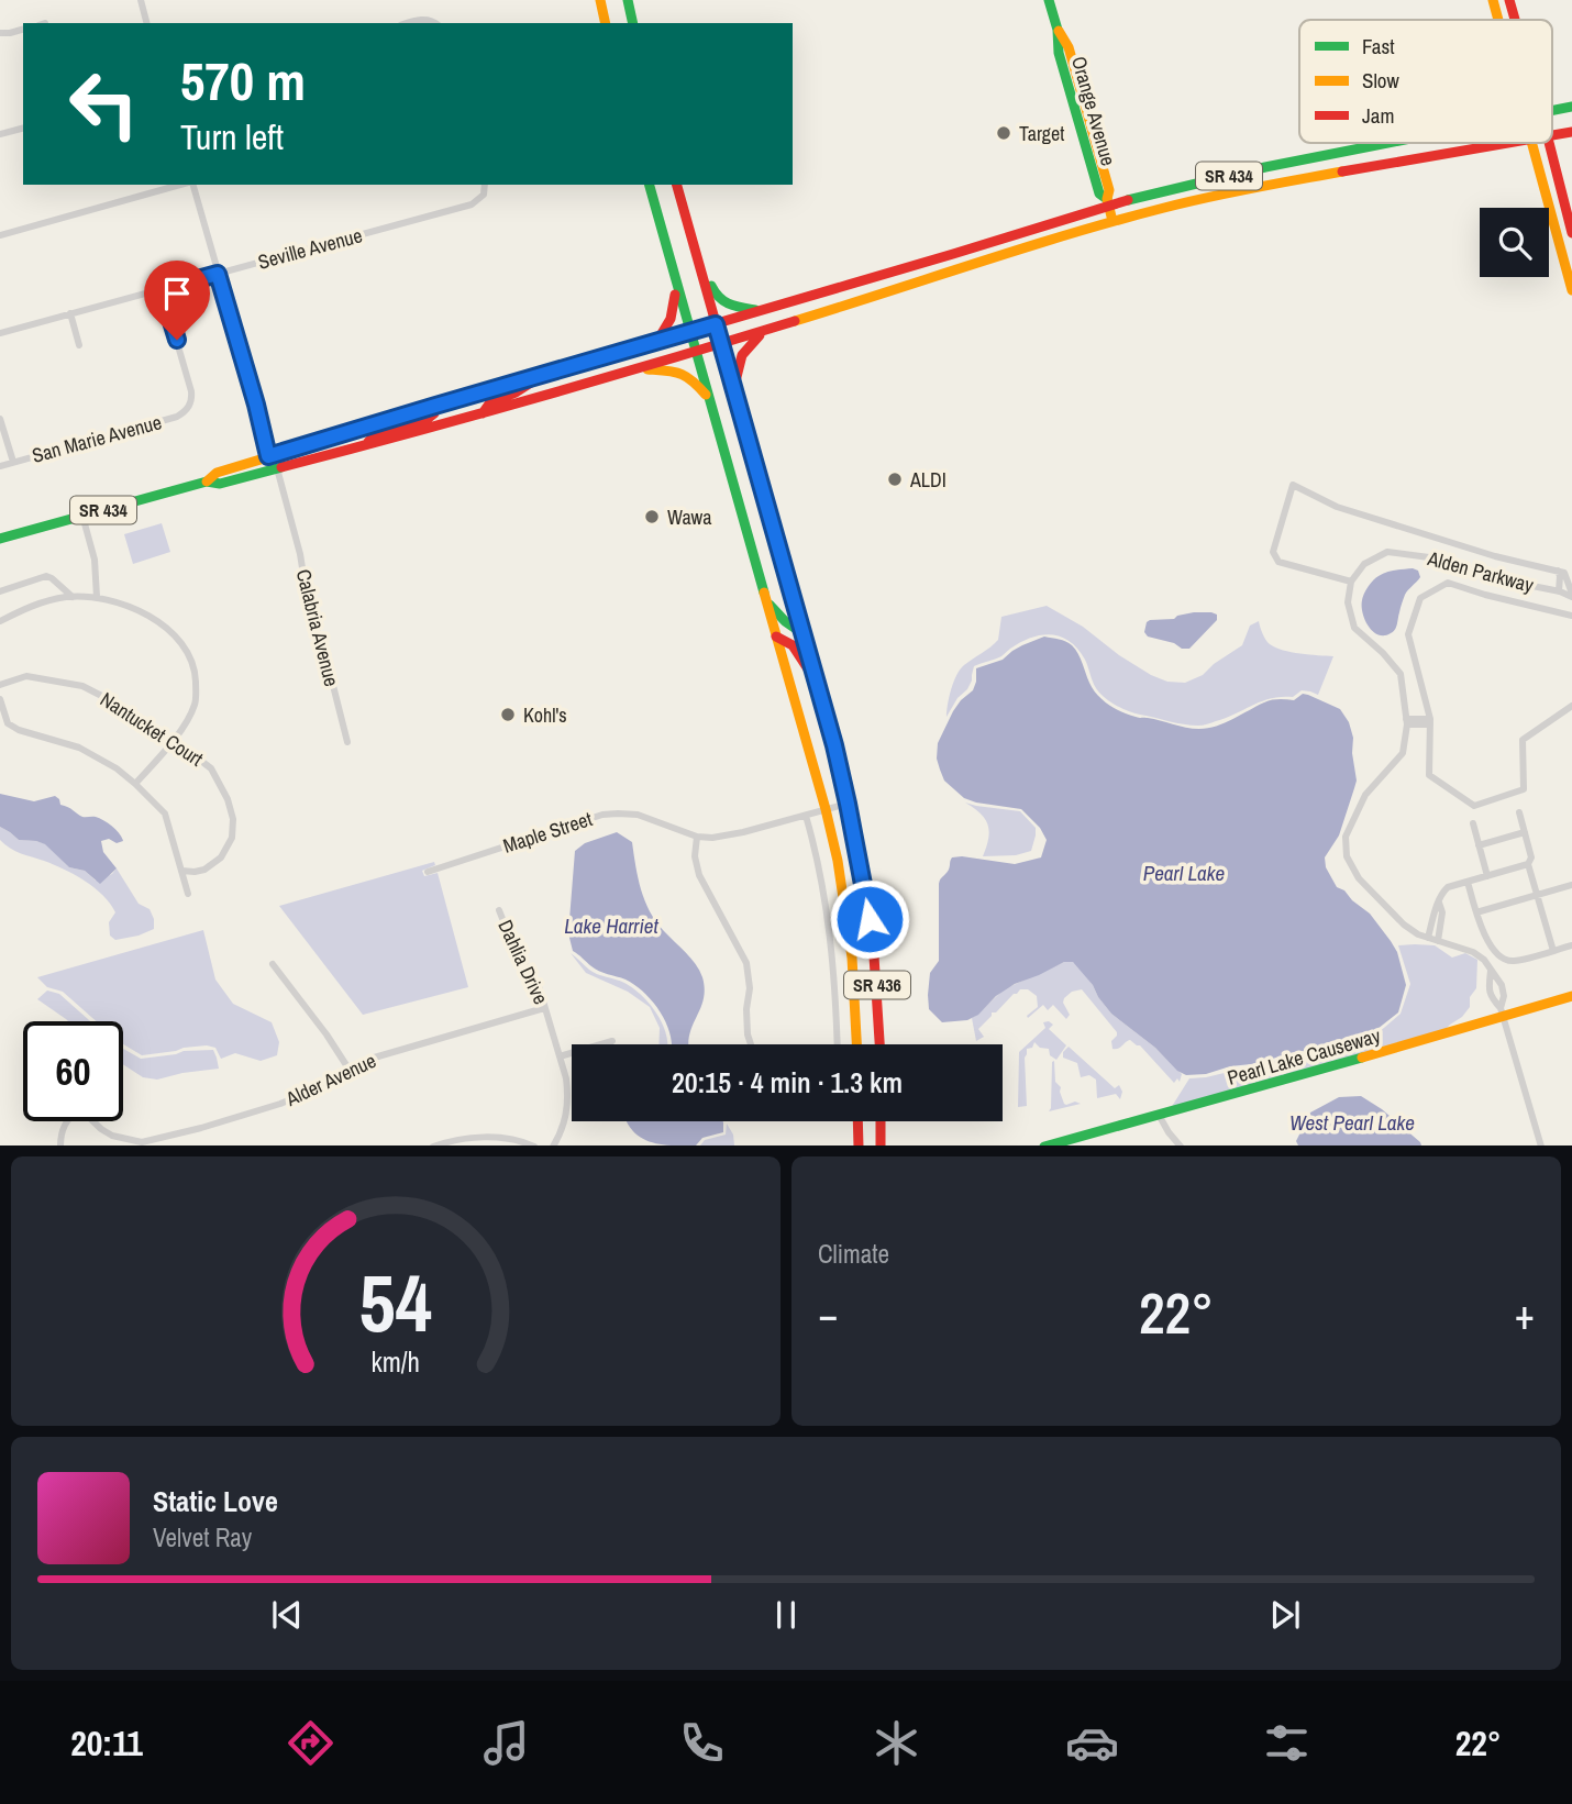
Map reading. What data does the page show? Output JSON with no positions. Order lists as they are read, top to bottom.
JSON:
{
  "streets": {
    "main road": [
      "Orange Avenue",
      "SR 434",
      "SR 436",
      "Pearl Lake Causeway"
    ],
    "street": [
      "Seville Avenue",
      "San Marie Avenue",
      "Alden Parkway",
      "Calabria Avenue",
      "Nantucket Court",
      "Maple Street",
      "Dahlia Drive",
      "Alder Avenue"
    ]
  },
  "crossings": [
    ["Orange Avenue", "SR 434"],
    ["SR 434", "Calabria Avenue"],
    ["SR 434", "SR 436"],
    ["Seville Avenue", "San Marie Avenue"],
    ["Maple Street", "SR 436"],
    ["Dahlia Drive", "Alder Avenue"]
  ],
  "water": ["Pearl Lake", "Lake Harriet", "West Pearl Lake"],
  "places": [
    "Target",
    "ALDI",
    "Wawa",
    "Kohl's"
  ],
  "legend": ["Fast", "Slow", "Jam"],
  "page": {
    "turn": ["570 m", "Turn left"],
    "limit": "60",
    "trip": "20:15 · 4 min · 1.3 km",
    "tile": "Climate",
    "heat": ["−", "22°", "+"],
    "song": ["Static Love", "Velvet Ray"],
    "tabs": ["20:11", "22°"],
    "gauge": ["54", "km/h"]
  }
}
